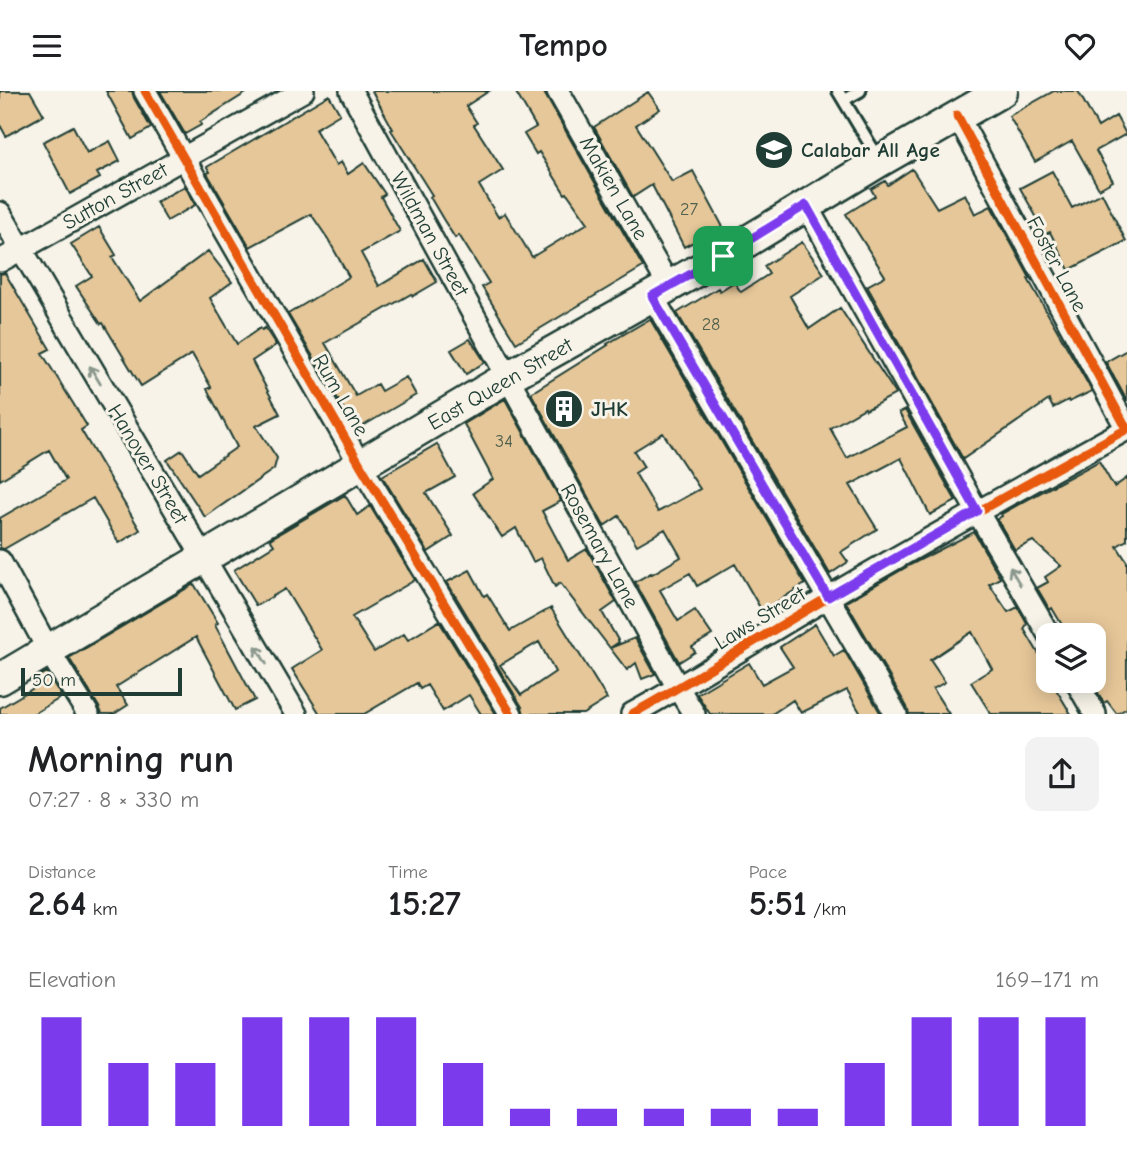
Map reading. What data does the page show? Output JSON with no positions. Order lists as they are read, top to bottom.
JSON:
{
  "streets": {
    "main road": ["East Queen Street"],
    "street": [
      "Makien Lane",
      "Sutton Street",
      "Wildman Street",
      "Foster Lane",
      "Rum Lane",
      "Hanover Street",
      "Rosemary Lane",
      "Laws Street"
    ]
  },
  "crossings": [
    ["Makien Lane", "East Queen Street"],
    ["Makien Lane", "Laws Street"],
    ["Sutton Street", "Rum Lane"],
    ["Sutton Street", "Hanover Street"],
    ["Wildman Street", "East Queen Street"],
    ["Wildman Street", "Rosemary Lane"],
    ["Foster Lane", "East Queen Street"],
    ["Foster Lane", "Laws Street"],
    ["East Queen Street", "Rum Lane"],
    ["East Queen Street", "Hanover Street"],
    ["East Queen Street", "Rosemary Lane"],
    ["Rosemary Lane", "Laws Street"]
  ],
  "places": {
    "school or university": ["Calabar All Age"],
    "building": ["JHK"]
  },
  "house_numbers": ["27", "28", "34"],
  "scale_bar": "50 m",
  "page": {
    "header": "Tempo",
    "scale": "50 m",
    "heading": ["Morning run", "07:27 · 8 × 330 m"],
    "stats": [
      ["Distance", "2.64 km"],
      ["Time", "15:27"],
      ["Pace", "5:51 /km"]
    ],
    "chart": ["Elevation", "169–171 m"]
  }
}
